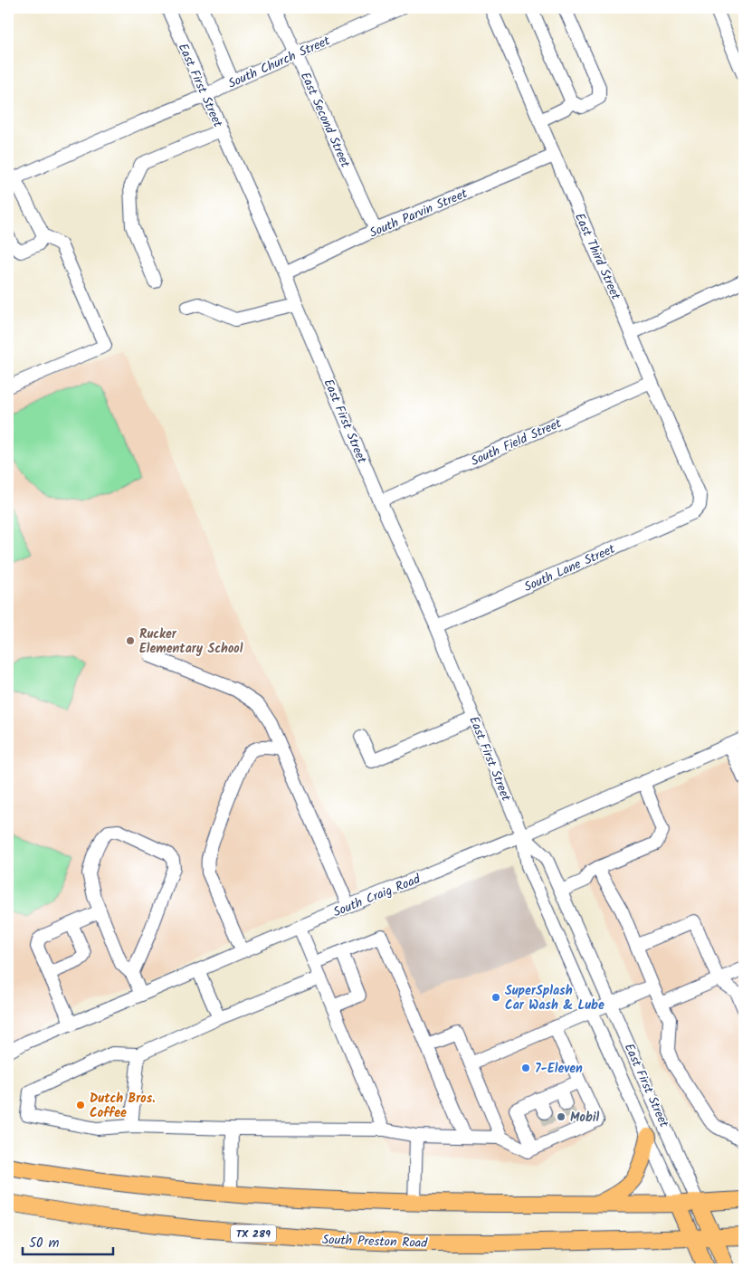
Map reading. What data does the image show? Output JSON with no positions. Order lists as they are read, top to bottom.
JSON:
{
  "streets": {
    "main road": ["East First Street", "TX 289", "South Preston Road"],
    "street": [
      "South Church Street",
      "East Second Street",
      "South Parvin Street",
      "East Third Street",
      "South Field Street",
      "South Lane Street",
      "South Craig Road"
    ]
  },
  "crossings": [
    ["South Church Street", "East First Street"],
    ["South Church Street", "East Second Street"],
    ["East First Street", "South Parvin Street"],
    ["East First Street", "South Field Street"],
    ["East First Street", "South Lane Street"],
    ["East First Street", "South Craig Road"],
    ["East First Street", "South Preston Road"],
    ["East Second Street", "South Parvin Street"],
    ["South Parvin Street", "East Third Street"],
    ["East Third Street", "South Field Street"],
    ["East Third Street", "South Lane Street"]
  ],
  "places": [
    "Rucker Elementary School",
    "SuperSplash Car Wash & Lube",
    "7-Eleven",
    "Dutch Bros. Coffee",
    "Mobil"
  ],
  "scale_bar": "50 m"
}
